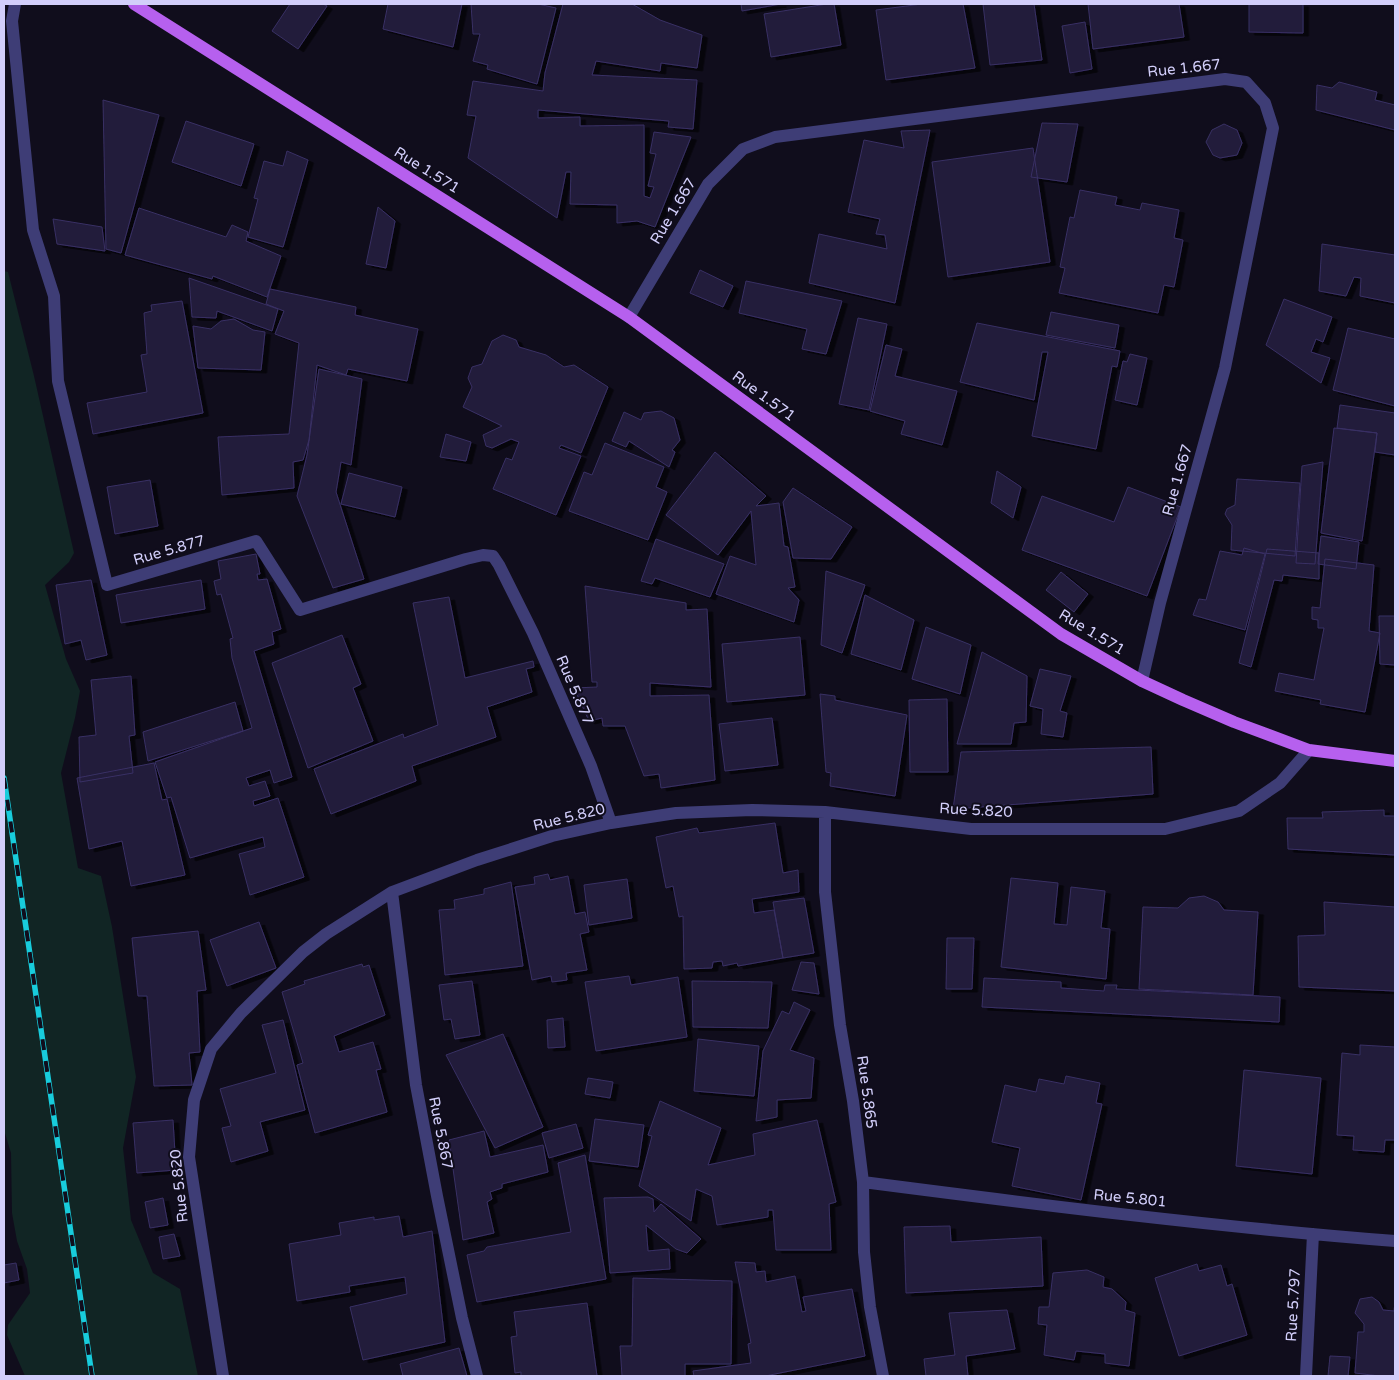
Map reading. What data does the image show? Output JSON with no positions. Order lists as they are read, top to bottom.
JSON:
{
  "streets": {
    "main road": ["Rue 1.571"],
    "street": [
      "Rue 1.667",
      "Rue 5.877",
      "Rue 5.820",
      "Rue 5.865",
      "Rue 5.867",
      "Rue 5.801",
      "Rue 5.797"
    ]
  },
  "crossings": [
    ["Rue 1.667", "Rue 1.571"],
    ["Rue 1.571", "Rue 5.820"],
    ["Rue 5.877", "Rue 5.820"],
    ["Rue 5.820", "Rue 5.865"],
    ["Rue 5.820", "Rue 5.867"],
    ["Rue 5.865", "Rue 5.801"],
    ["Rue 5.801", "Rue 5.797"]
  ]
}
